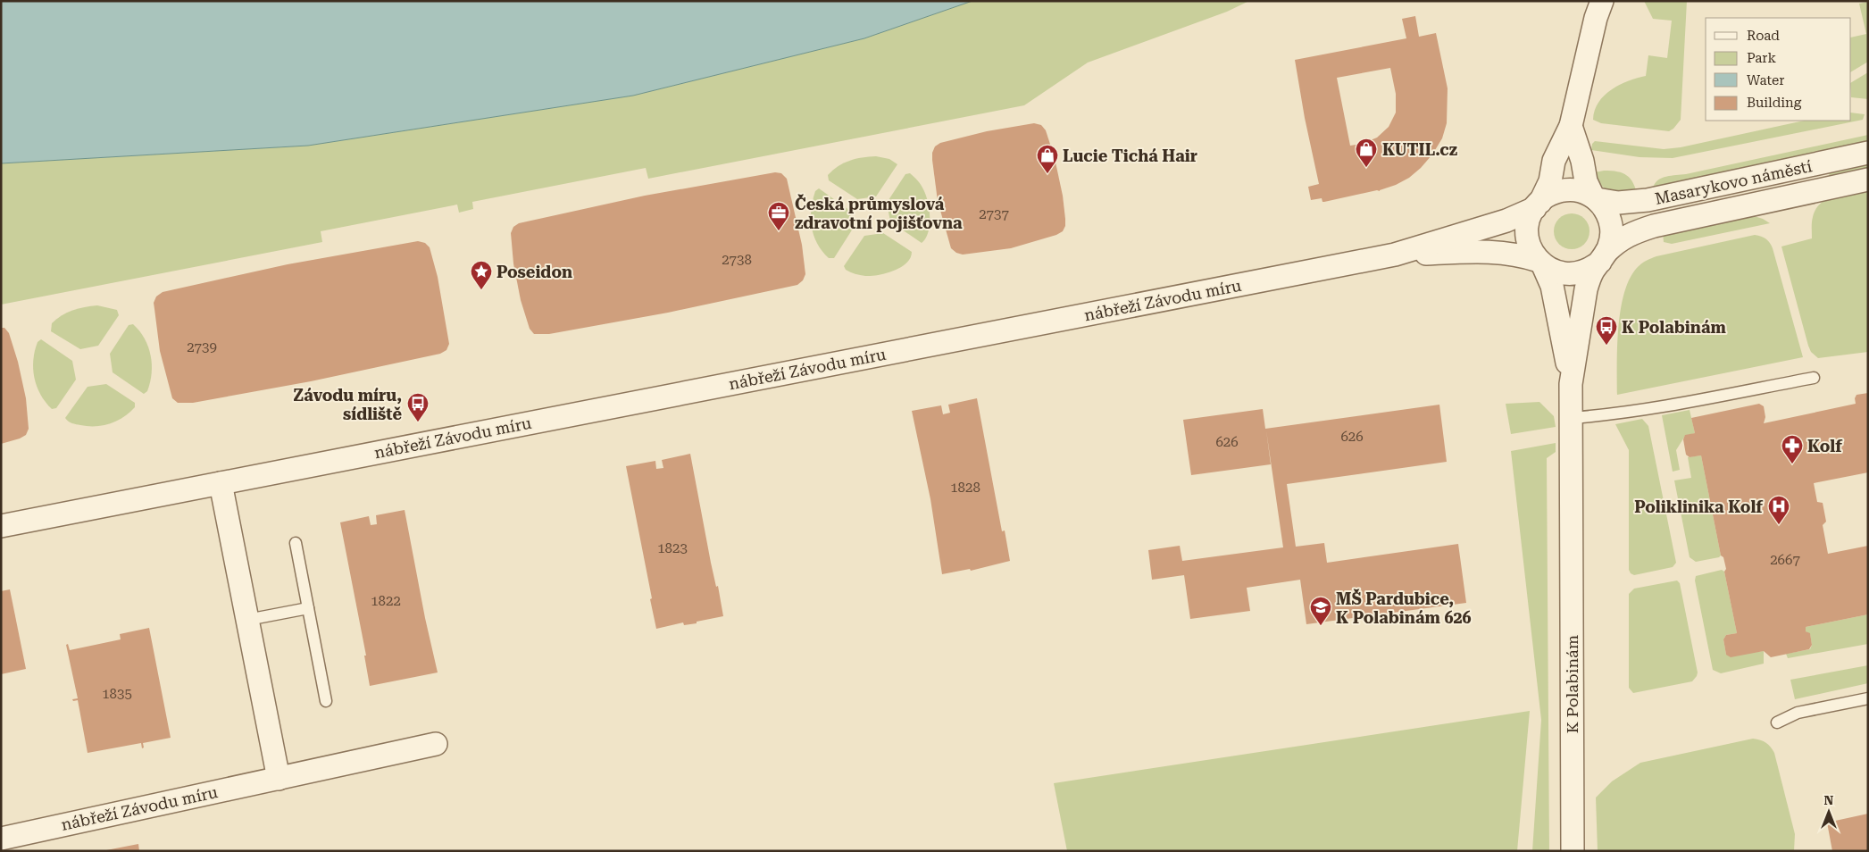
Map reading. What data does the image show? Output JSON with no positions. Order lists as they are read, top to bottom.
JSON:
{
  "streets": {
    "street": ["Masarykovo náměstí", "nábřeží Závodu míru", "K Polabinám"]
  },
  "crossings": [
    ["Masarykovo náměstí", "nábřeží Závodu míru"],
    ["Masarykovo náměstí", "K Polabinám"],
    ["nábřeží Závodu míru", "K Polabinám"]
  ],
  "places": {
    "shop": ["KUTIL.cz", "Lucie Tichá Hair"],
    "office": ["Česká průmyslová zdravotní pojišťovna"],
    "place": ["Poseidon"],
    "bus stop": ["K Polabinám", "Závodu míru, sídliště"],
    "pharmacy": ["Kolf"],
    "hospital": ["Poliklinika Kolf"],
    "school or university": ["MŠ Pardubice, K Polabinám 626"]
  },
  "house_numbers": [
    "2737",
    "2738",
    "2739",
    "626",
    "626",
    "1828",
    "1823",
    "2667",
    "1822",
    "1835"
  ],
  "legend": [
    "Road",
    "Park",
    "Water",
    "Building"
  ],
  "north": "top"
}
